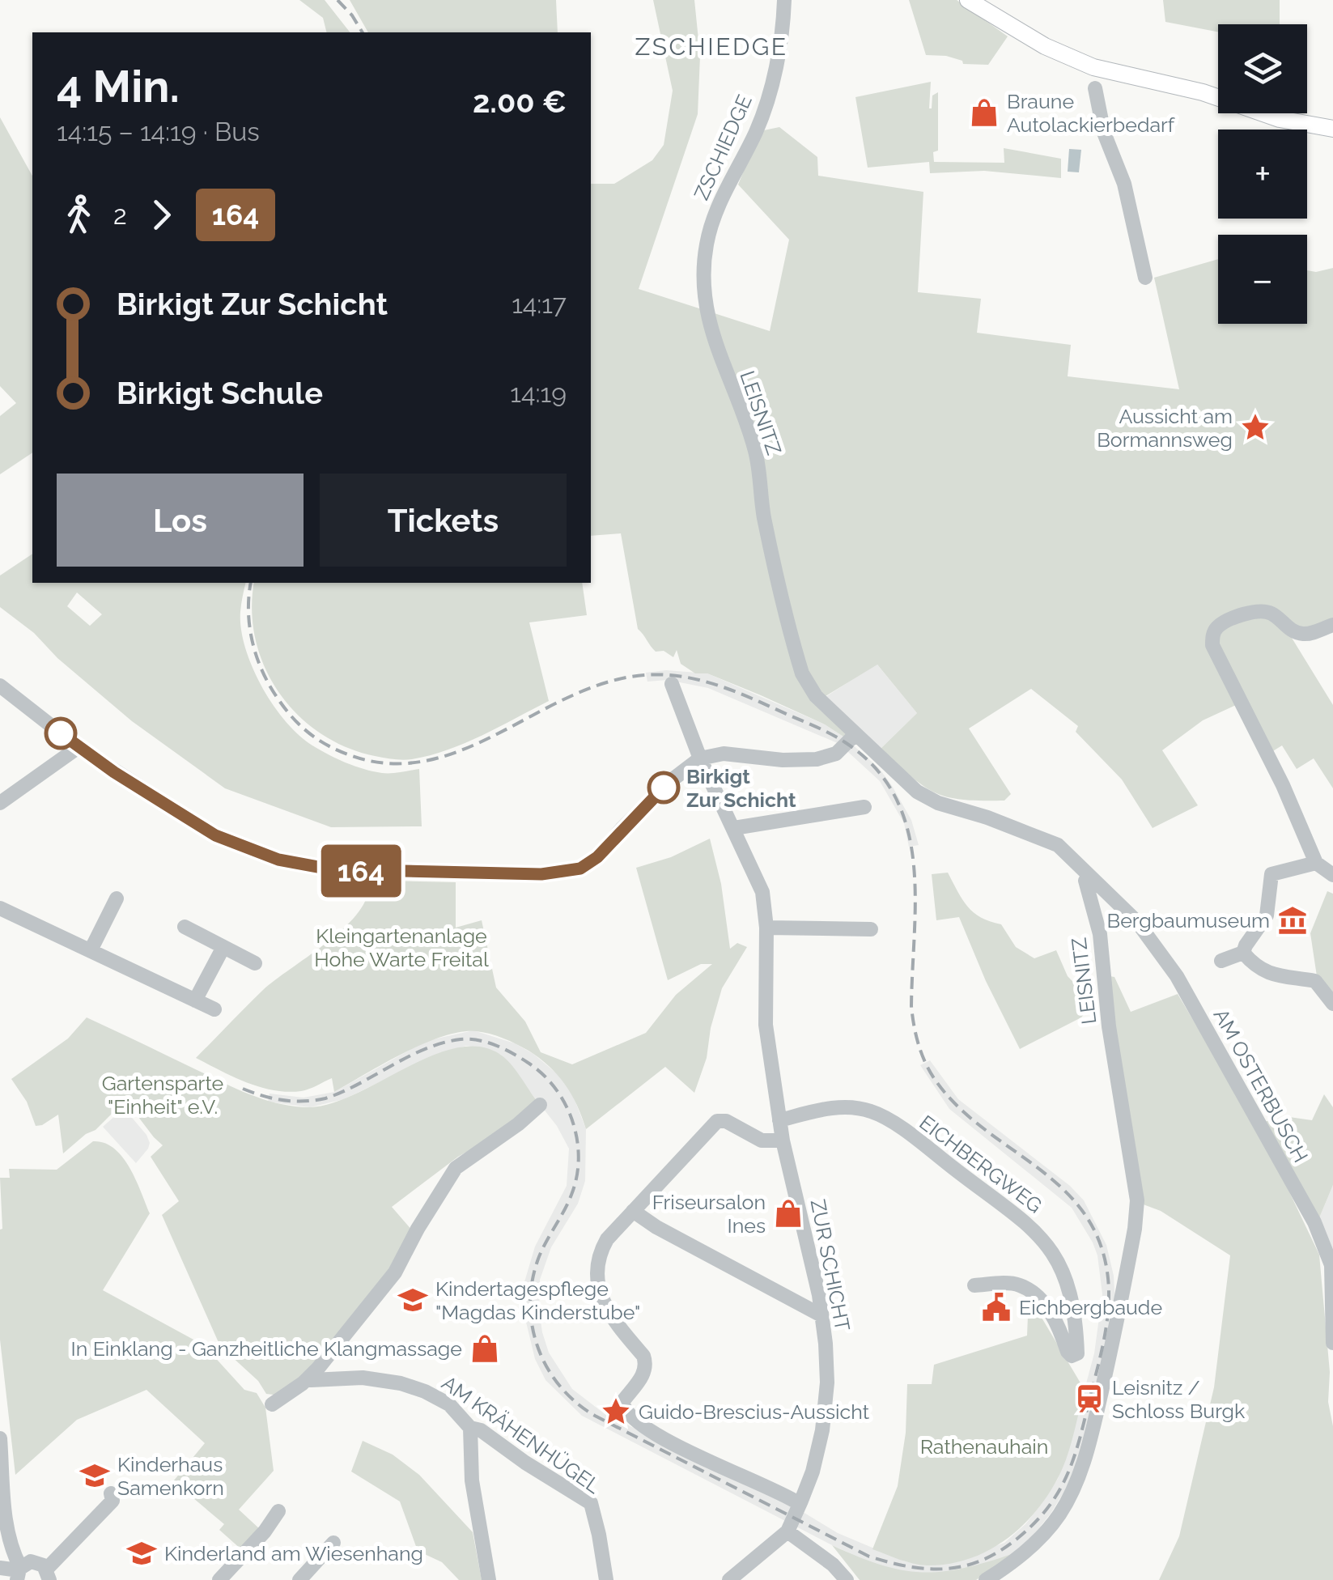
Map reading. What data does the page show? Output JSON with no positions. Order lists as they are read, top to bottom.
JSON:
{
  "streets": {
    "street": [
      "ZSCHIEDGE",
      "LEISNITZ",
      "AM OSTERBUSCH",
      "EICHBERGWEG",
      "ZUR SCHICHT",
      "AM KRÄHENHÜGEL"
    ]
  },
  "crossings": [
    ["ZSCHIEDGE", "LEISNITZ"],
    ["LEISNITZ", "AM OSTERBUSCH"],
    ["EICHBERGWEG", "ZUR SCHICHT"]
  ],
  "districts": ["ZSCHIEDGE"],
  "parks": ["Kleingartenanlage Hohe Warte Freital", "Gartensparte \"Einheit\" e.V.", "Rathenauhain"],
  "places": {
    "shop": ["Braune Autolackierbedarf", "Friseursalon Ines", "In Einklang - Ganzheitliche Klangmassage"],
    "place": ["Aussicht am Bormannsweg", "Guido-Brescius-Aussicht"],
    "other": ["Birkigt Zur Schicht"],
    "museum": ["Bergbaumuseum"],
    "school or university": ["Kindertagespflege \"Magdas Kinderstube\"", "Kinderhaus Samenkorn", "Kinderland am Wiesenhang"],
    "public building": ["Eichbergbaude"],
    "station": ["Leisnitz / Schloss Burgk"]
  },
  "lines": ["bus line 164"],
  "page": {
    "on_map": "164",
    "map_buttons": ["+", "−"],
    "heading": ["4 Min.", "14:15 – 14:19 · Bus", "2.00 €"],
    "legs": ["2", "164"],
    "list": [
      {
        "name": "Birkigt Zur Schicht",
        "value": "14:17"
      },
      {
        "name": "Birkigt Schule",
        "value": "14:19"
      }
    ],
    "buttons": ["Los", "Tickets"]
  }
}
